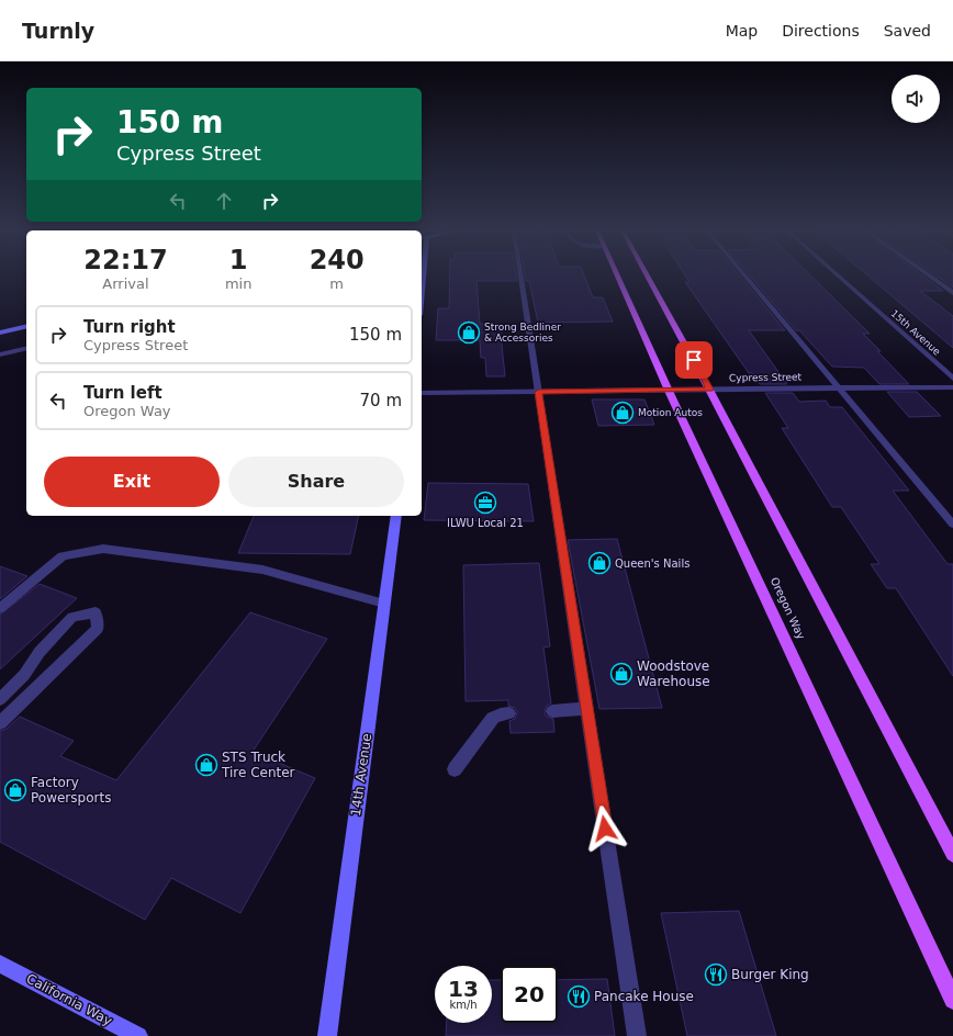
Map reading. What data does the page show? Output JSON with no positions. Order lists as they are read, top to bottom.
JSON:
{
  "streets": {
    "main road": ["Oregon Way"],
    "street": [
      "15th Avenue",
      "Cypress Street",
      "14th Avenue",
      "California Way"
    ]
  },
  "crossings": [
    ["Cypress Street", "Oregon Way"]
  ],
  "places": {
    "shop": [
      "Strong Bedliner & Accessories",
      "Motion Autos",
      "Queen's Nails",
      "Woodstove Warehouse",
      "STS Truck Tire Center",
      "Factory Powersports"
    ],
    "office": ["ILWU Local 21"],
    "restaurant": ["Burger King", "Pancake House"]
  },
  "page": {
    "header": "Turnly",
    "nav": ["Map", "Directions", "Saved"],
    "turn": ["150 m", "Cypress Street"],
    "eta": [
      "22:17",
      "Arrival",
      "1",
      "min",
      "240",
      "m"
    ],
    "list": [
      {
        "name": "Turn right",
        "note": "Cypress Street",
        "value": "150 m"
      },
      {
        "name": "Turn left",
        "note": "Oregon Way",
        "value": "70 m"
      }
    ],
    "buttons": ["Exit", "Share"],
    "speed": "13 km/h",
    "limit": "20"
  }
}
